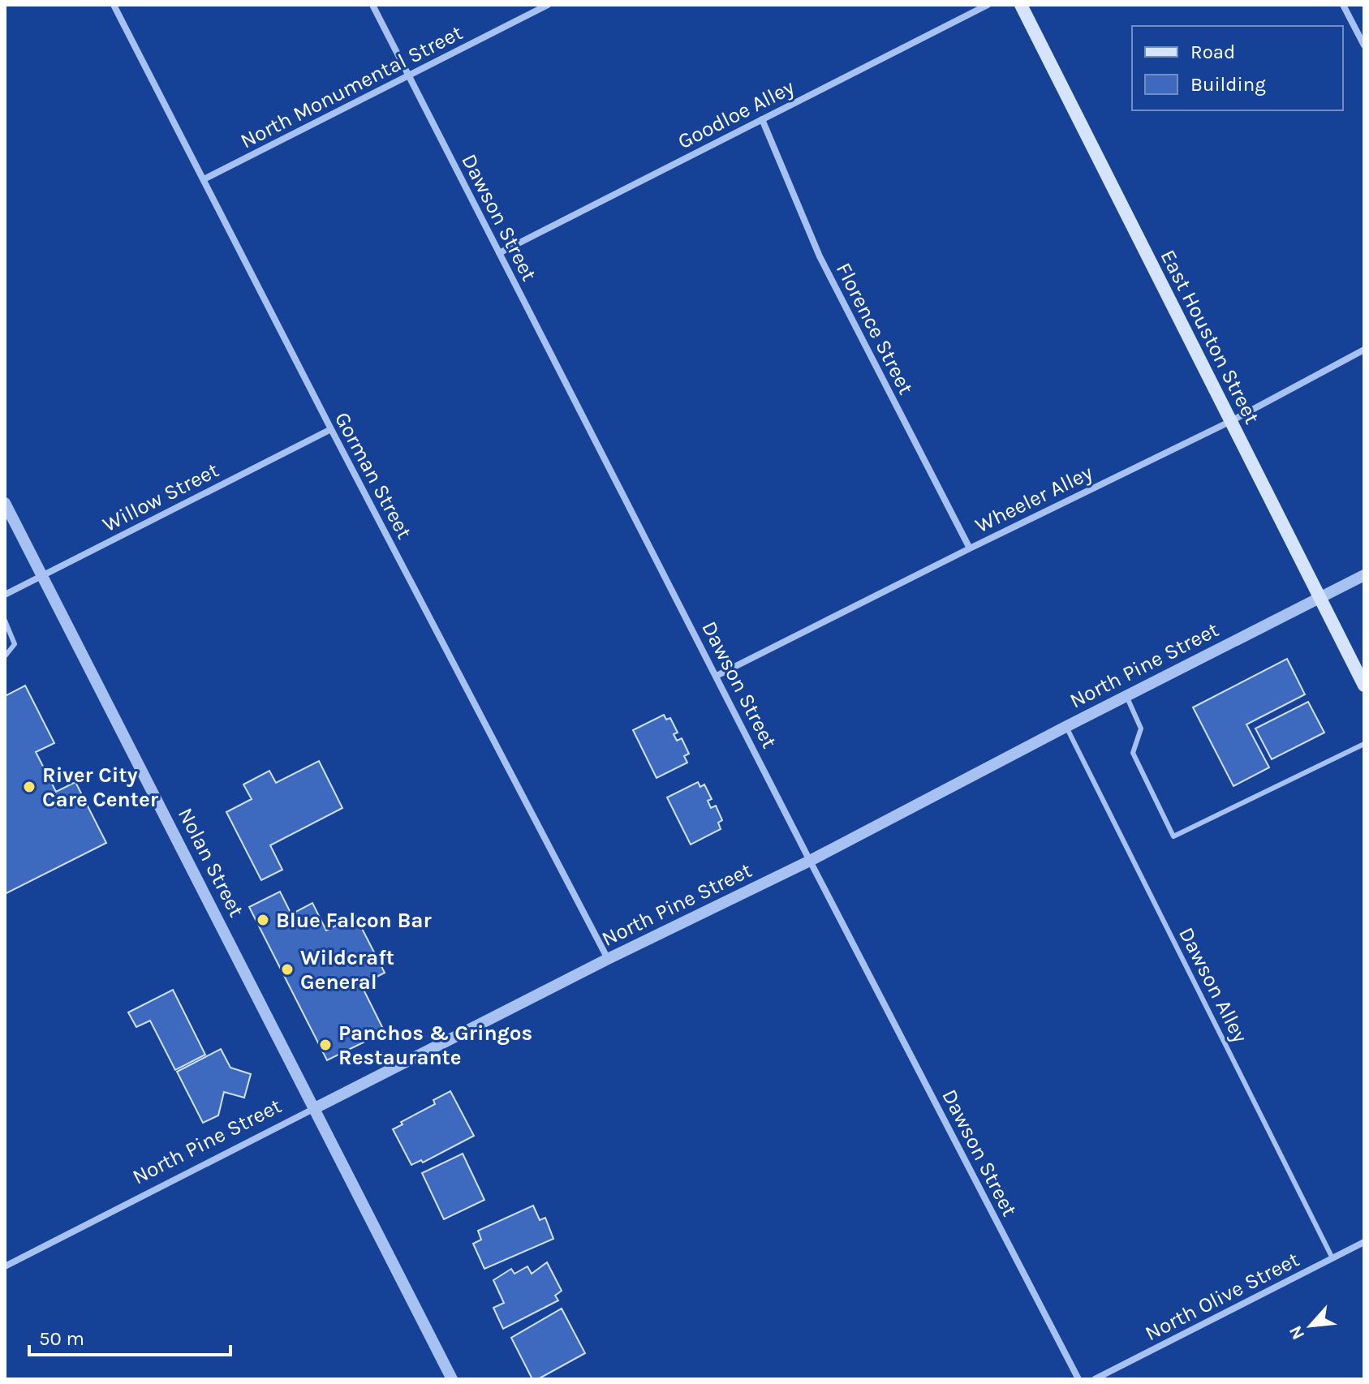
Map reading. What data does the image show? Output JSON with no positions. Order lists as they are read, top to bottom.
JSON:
{
  "streets": {
    "main road": ["East Houston Street"],
    "street": [
      "North Monumental Street",
      "Goodloe Alley",
      "Dawson Street",
      "Florence Street",
      "Gorman Street",
      "Willow Street",
      "Wheeler Alley",
      "North Pine Street",
      "Nolan Street",
      "North Olive Street"
    ],
    "lane": ["Dawson Alley"]
  },
  "crossings": [
    ["North Monumental Street", "Dawson Street"],
    ["North Monumental Street", "Gorman Street"],
    ["Goodloe Alley", "Dawson Street"],
    ["Goodloe Alley", "Florence Street"],
    ["Dawson Street", "Wheeler Alley"],
    ["Dawson Street", "North Pine Street"],
    ["Florence Street", "Wheeler Alley"],
    ["East Houston Street", "Wheeler Alley"],
    ["East Houston Street", "North Pine Street"],
    ["Gorman Street", "Willow Street"],
    ["Gorman Street", "North Pine Street"],
    ["Willow Street", "Nolan Street"],
    ["North Pine Street", "Nolan Street"],
    ["North Pine Street", "Dawson Alley"],
    ["Dawson Alley", "North Olive Street"]
  ],
  "places": [
    "River City Care Center",
    "Blue Falcon Bar",
    "Wildcraft General",
    "Panchos & Gringos Restaurante"
  ],
  "legend": ["Road", "Building"],
  "scale_bar": "50 m",
  "north": "bottom left"
}
